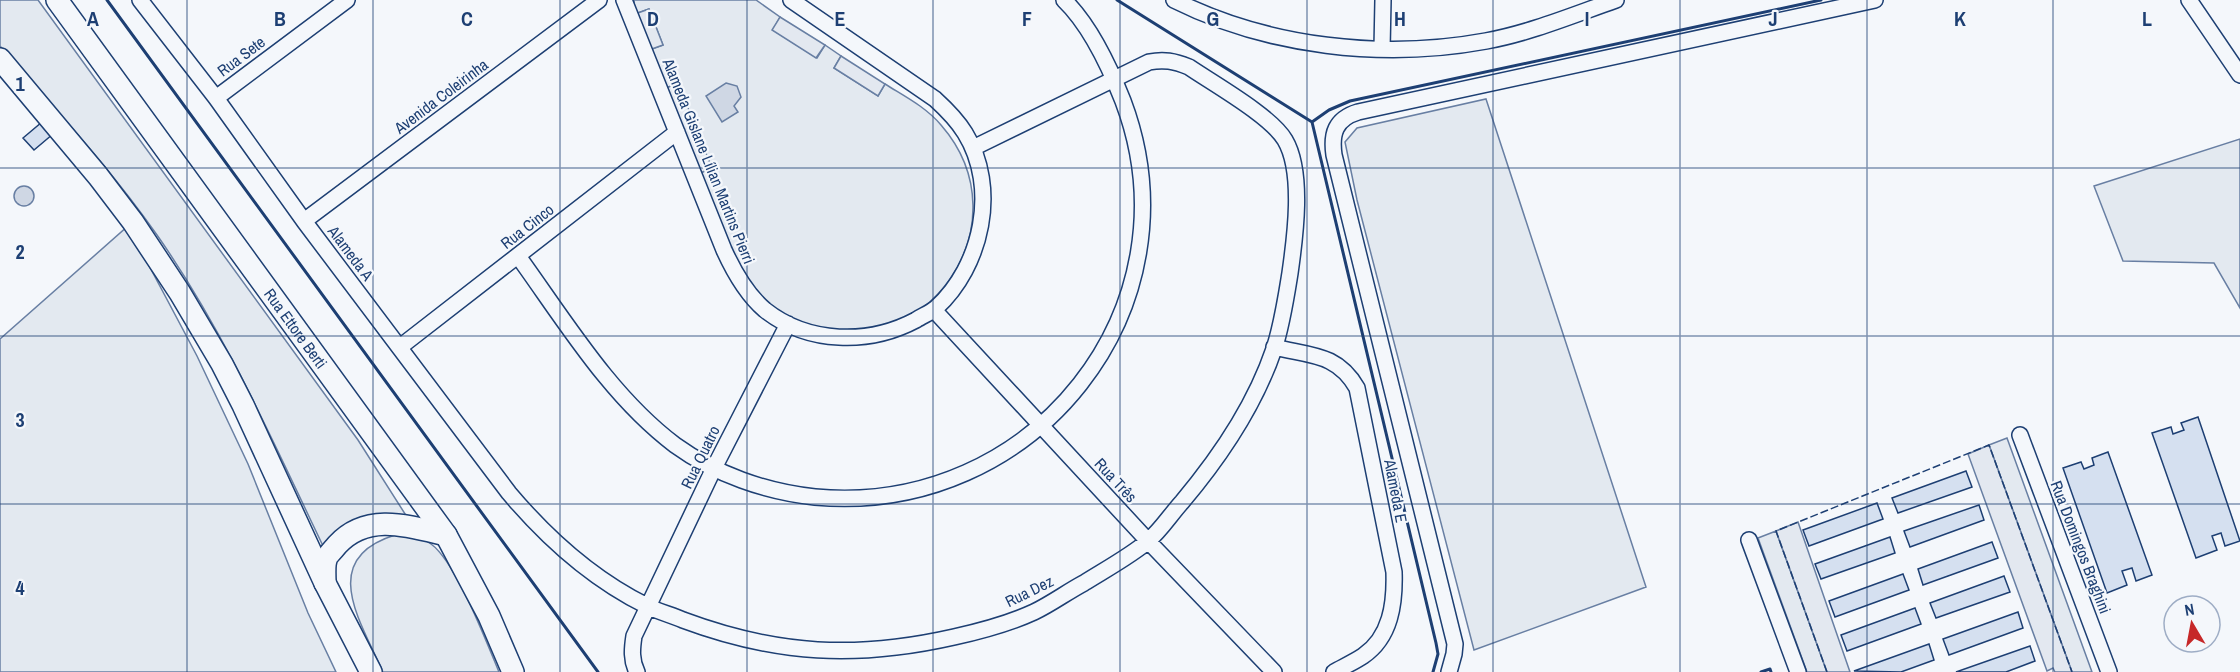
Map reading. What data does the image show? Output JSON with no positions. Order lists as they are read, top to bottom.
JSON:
{
  "streets": {
    "street": [
      "Rua Sete",
      "Avenida Coleirinha",
      "Alameda Gislane Lílian Martins Pierri",
      "Rua Cinco",
      "Alameda A",
      "Rua Ettore Berti",
      "Rua Quatro",
      "Rua Três",
      "Alameda E",
      "Rua Domingos Braghini",
      "Rua Dez"
    ]
  },
  "crossings": [
    ["Rua Sete", "Alameda A"],
    ["Avenida Coleirinha", "Alameda A"],
    ["Alameda Gislane Lílian Martins Pierri", "Rua Cinco"],
    ["Alameda Gislane Lílian Martins Pierri", "Rua Quatro"],
    ["Alameda Gislane Lílian Martins Pierri", "Rua Três"],
    ["Alameda Gislane Lílian Martins Pierri", "Rua Dez"],
    ["Rua Cinco", "Alameda A"],
    ["Alameda A", "Rua Dez"],
    ["Rua Quatro", "Rua Dez"],
    ["Rua Três", "Rua Dez"],
    ["Alameda E", "Rua Dez"]
  ],
  "north": "top",
  "grid": {
    "columns": [
      "A",
      "B",
      "C",
      "D",
      "E",
      "F",
      "G",
      "H",
      "I",
      "J",
      "K",
      "L"
    ],
    "rows": [
      "1",
      "2",
      "3",
      "4"
    ]
  }
}
